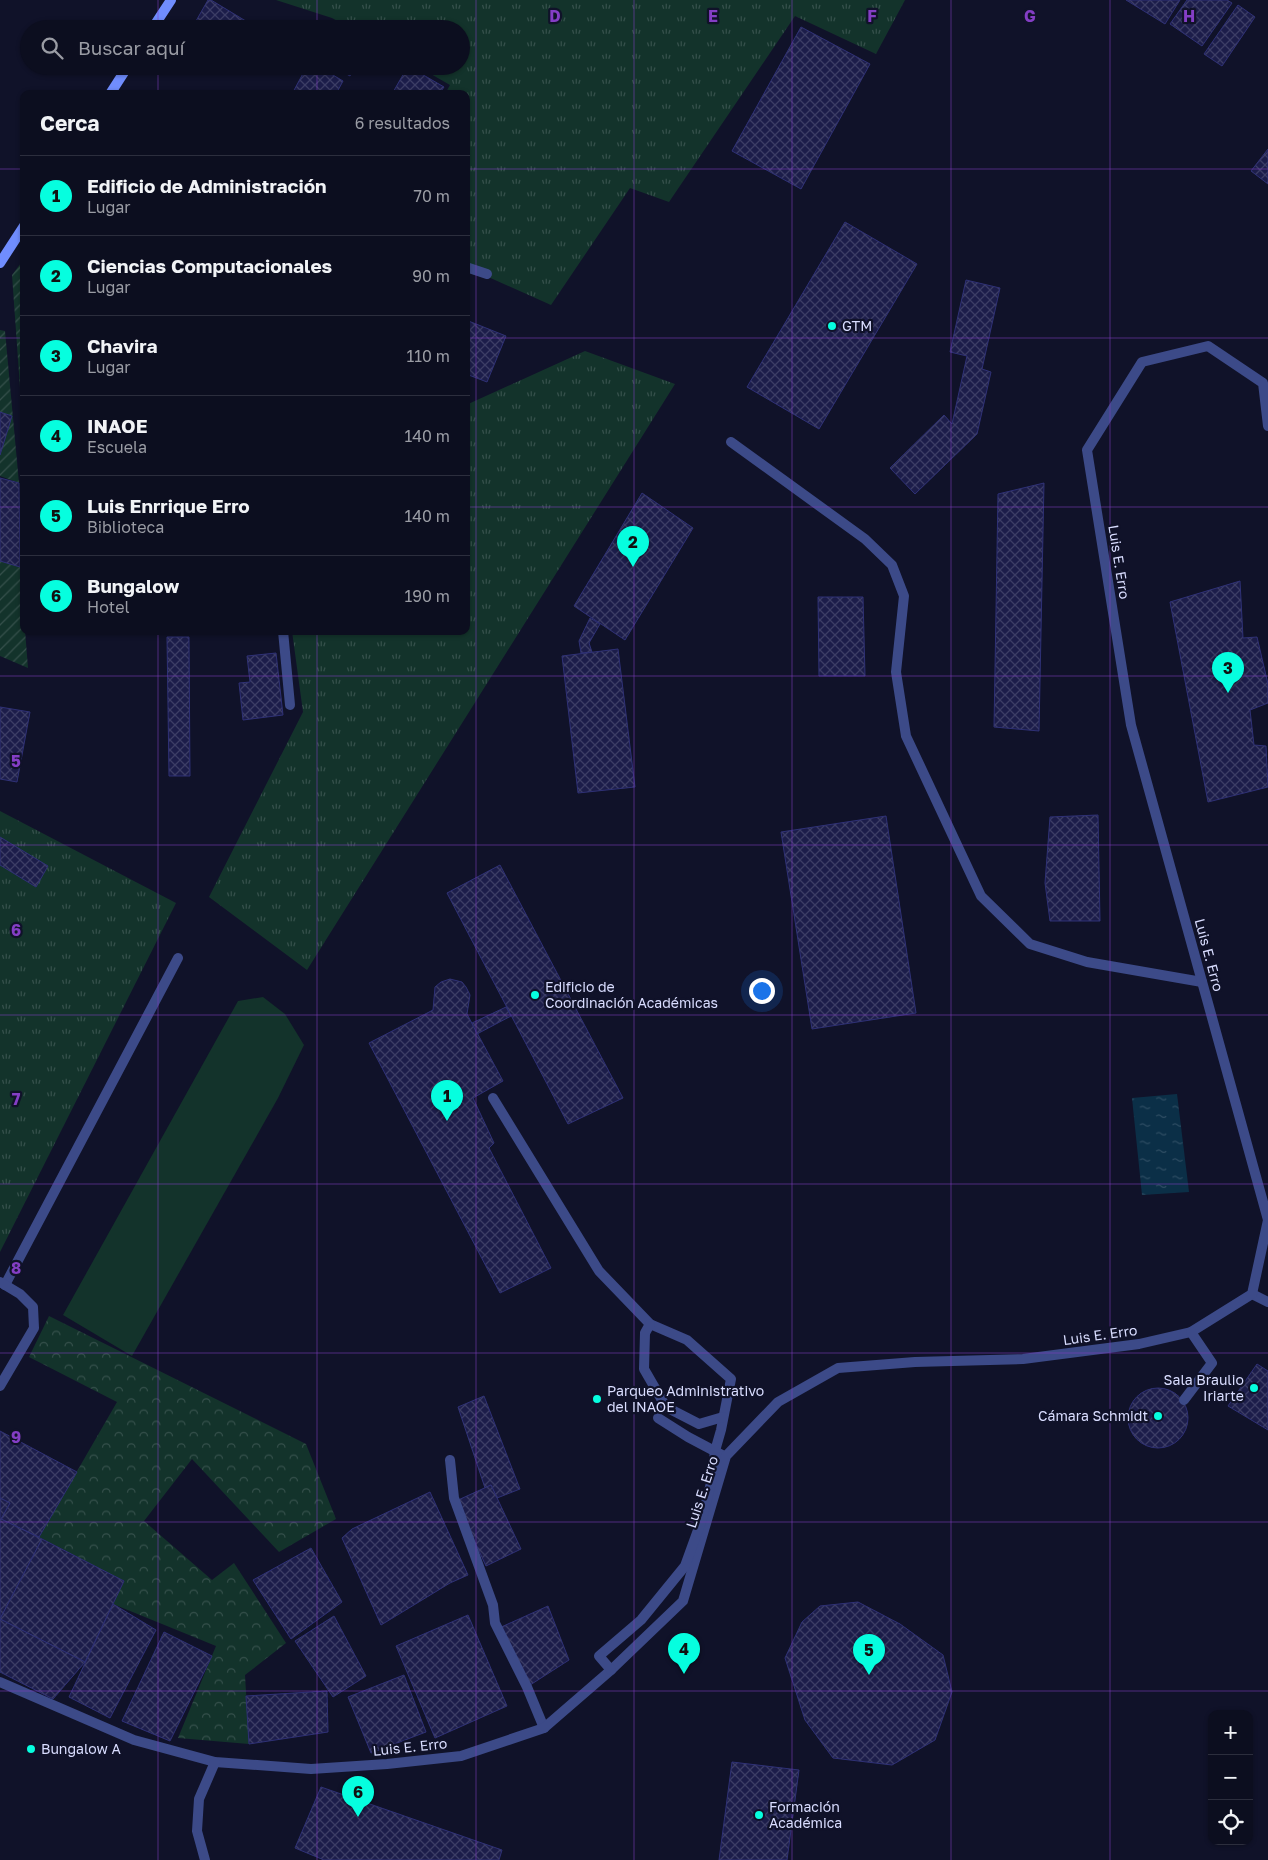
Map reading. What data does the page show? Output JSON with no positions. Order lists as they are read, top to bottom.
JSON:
{
  "streets": {
    "street": ["Luis E. Erro"]
  },
  "places": [
    "GTM",
    "Edificio de Coordinación Académicas",
    "Sala Braulio Iriarte",
    "Parqueo Administrativo del INAOE",
    "Cámara Schmidt",
    "Bungalow A",
    "Formación Académica"
  ],
  "page": {
    "search": "Buscar aquí",
    "heading": ["Cerca", "6 resultados"],
    "list": [
      {
        "mark": "1",
        "name": "Edificio de Administración",
        "note": "Lugar",
        "value": "70 m"
      },
      {
        "mark": "2",
        "name": "Ciencias Computacionales",
        "note": "Lugar",
        "value": "90 m"
      },
      {
        "mark": "3",
        "name": "Chavira",
        "note": "Lugar",
        "value": "110 m"
      },
      {
        "mark": "4",
        "name": "INAOE",
        "note": "Escuela",
        "value": "140 m"
      },
      {
        "mark": "5",
        "name": "Luis Enrrique Erro",
        "note": "Biblioteca",
        "value": "140 m"
      },
      {
        "mark": "6",
        "name": "Bungalow",
        "note": "Hotel",
        "value": "190 m"
      }
    ],
    "pins": [
      "2",
      "3",
      "1",
      "4",
      "5",
      "6"
    ],
    "map_buttons": ["+", "−"]
  },
  "grid": {
    "columns": [
      "D",
      "E",
      "F",
      "G",
      "H"
    ],
    "rows": [
      "5",
      "6",
      "7",
      "8",
      "9"
    ]
  }
}
